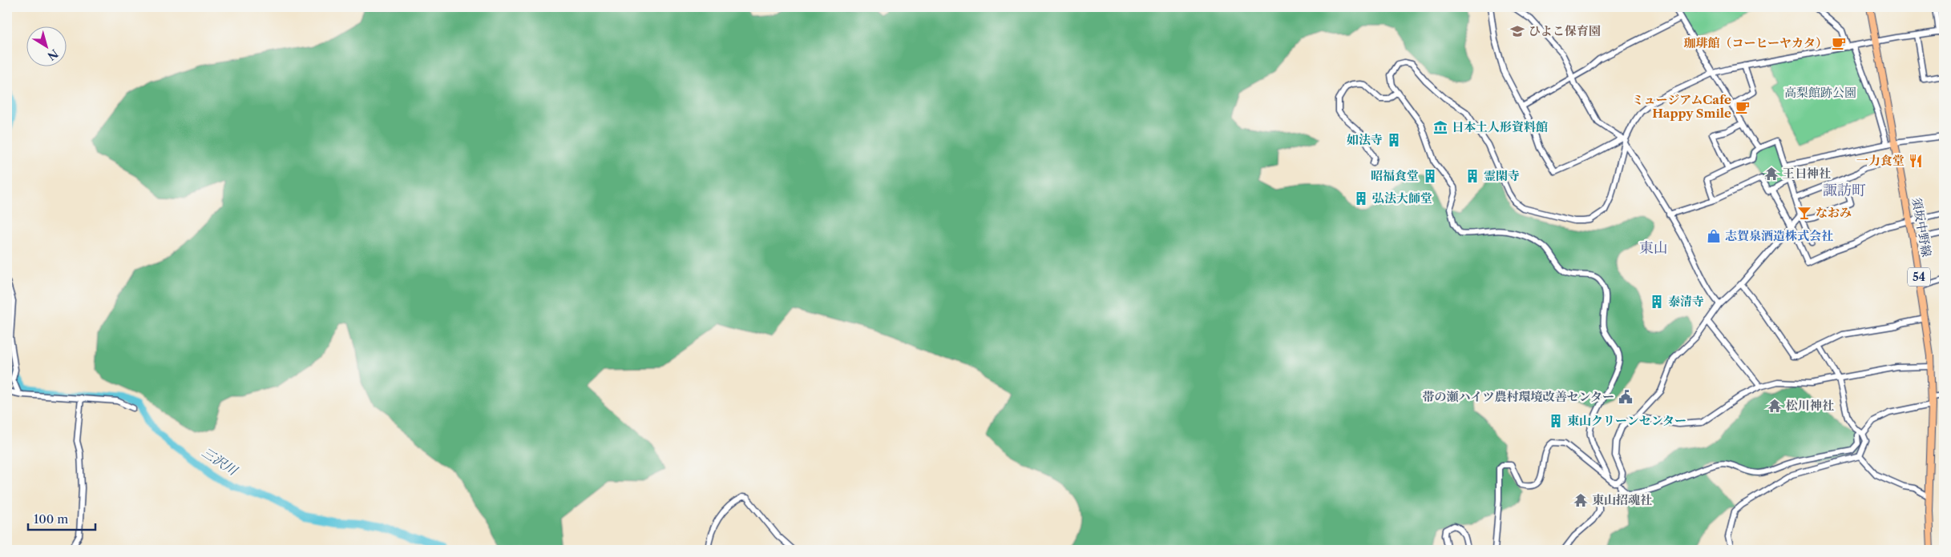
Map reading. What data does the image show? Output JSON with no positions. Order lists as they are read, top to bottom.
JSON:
{
  "streets": {
    "main road": ["須坂中野線", "54"]
  },
  "districts": ["諏訪町", "東山"],
  "water": ["三沢川"],
  "parks": ["高梨館跡公園"],
  "places": {
    "school or university": ["ひよこ保育園"],
    "cafe": ["珈琲館（コーヒーヤカタ）", "ミュージアムCafe Happy Smile"],
    "museum": ["日本土人形資料館"],
    "building": [
      "如法寺",
      "昭福食堂",
      "霊閑寺",
      "弘法大師堂",
      "泰清寺",
      "東山クリーンセンター"
    ],
    "restaurant": ["一力食堂"],
    "temple": ["王日神社", "松川神社", "東山招魂社"],
    "bar": ["なおみ"],
    "shop": ["志賀泉酒造株式会社"],
    "public building": ["帯の瀬ハイツ農村環境改善センター"]
  },
  "scale_bar": "100 m",
  "north": "bottom right"
}
